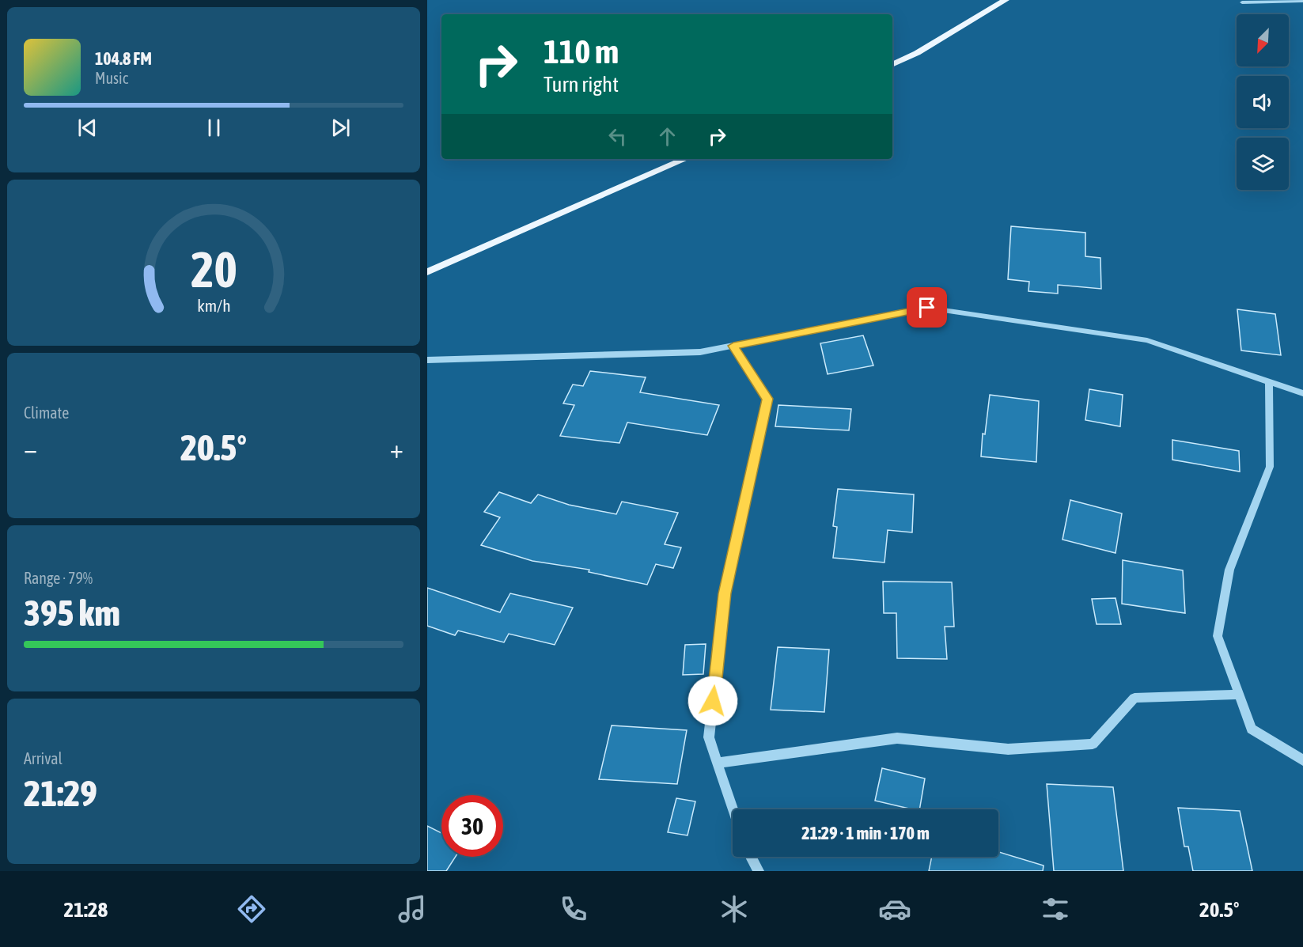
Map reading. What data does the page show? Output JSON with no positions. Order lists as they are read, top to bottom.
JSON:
{
  "north": "bottom left",
  "page": {
    "turn": ["110 m", "Turn right"],
    "song": ["104.8 FM", "Music"],
    "tile": [
      "Climate",
      ["Range · 79%", "395 km"],
      ["Arrival", "21:29"]
    ],
    "heat": ["−", "20.5°", "+"],
    "limit": "30",
    "trip": "21:29 · 1 min · 170 m",
    "tabs": ["21:28", "20.5°"],
    "gauge": ["20", "km/h"]
  }
}
